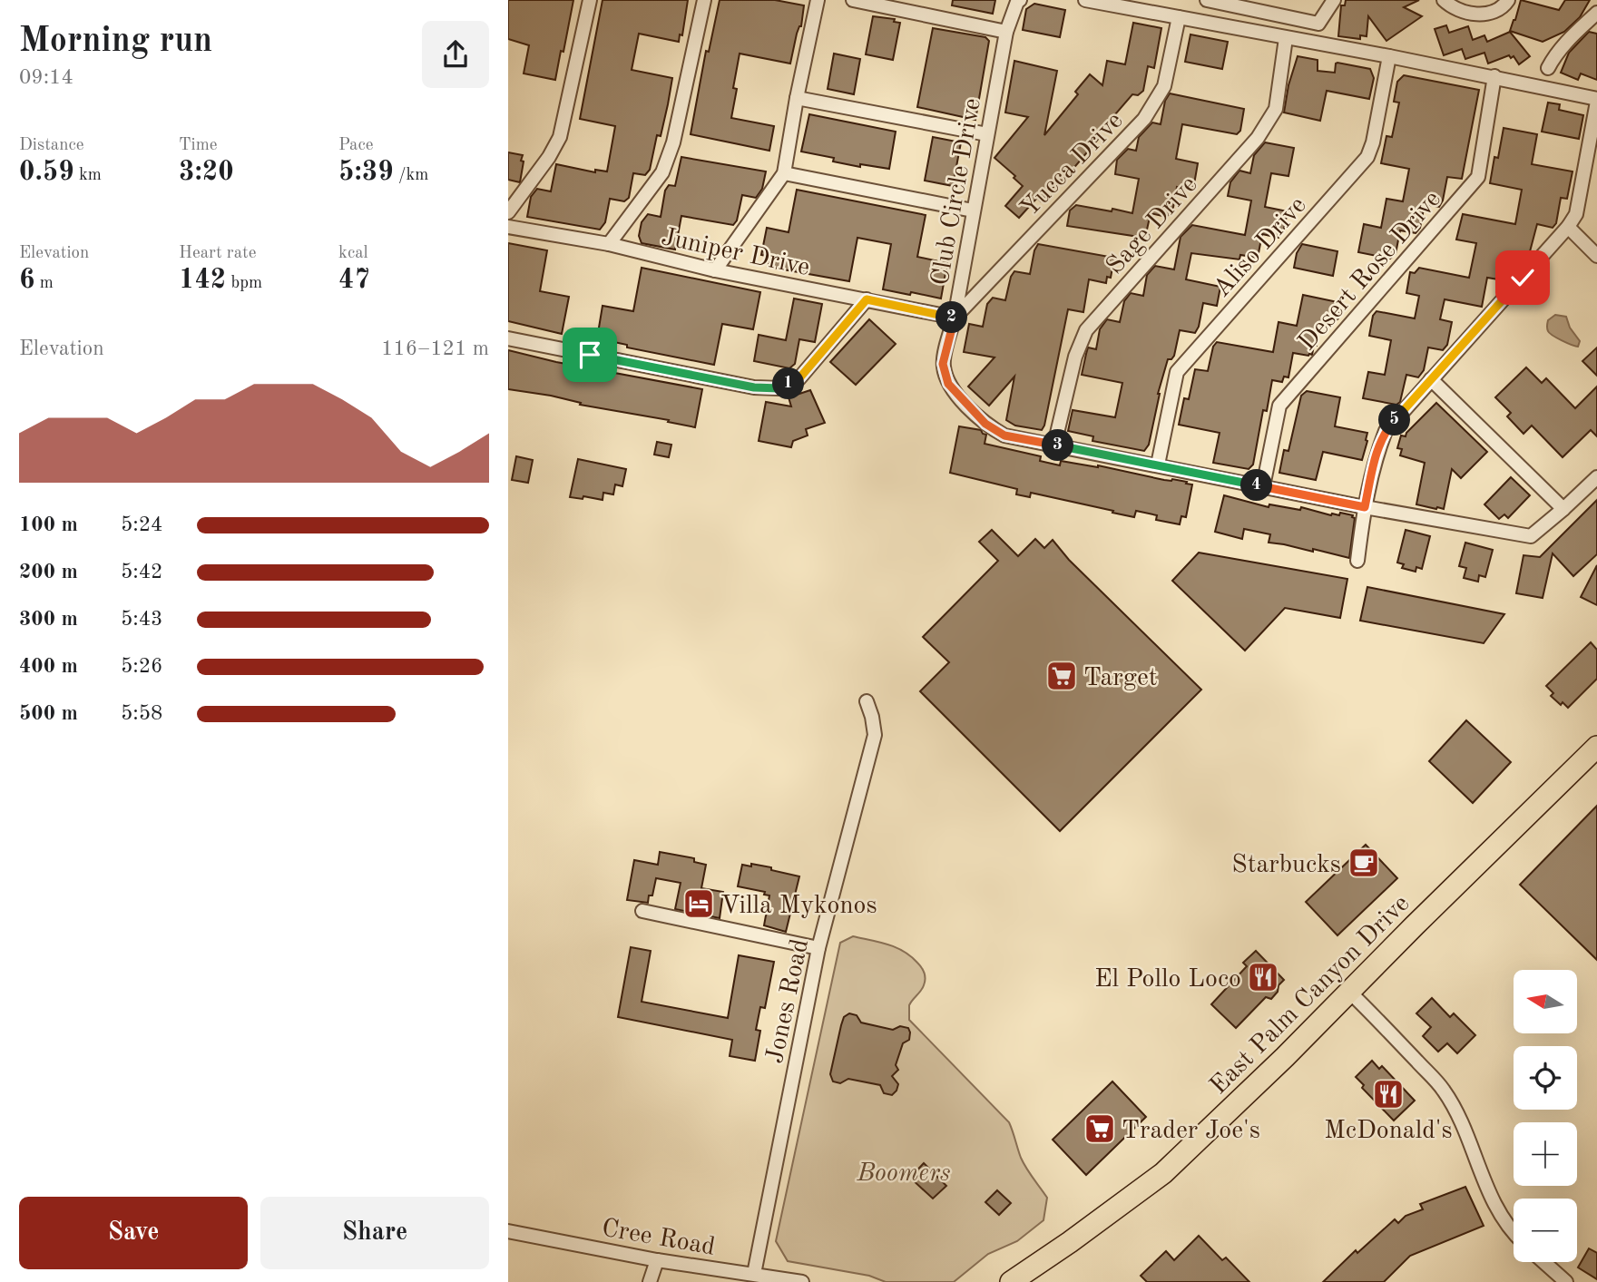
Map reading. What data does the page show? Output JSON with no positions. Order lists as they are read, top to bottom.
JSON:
{
  "streets": {
    "main road": ["East Palm Canyon Drive"],
    "street": [
      "Yucca Drive",
      "Club Circle Drive",
      "Sage Drive",
      "Aliso Drive",
      "Juniper Drive",
      "Desert Rose Drive",
      "Jones Road",
      "Cree Road"
    ]
  },
  "crossings": [
    ["Yucca Drive", "Club Circle Drive"],
    ["Yucca Drive", "Juniper Drive"],
    ["Club Circle Drive", "Sage Drive"],
    ["Club Circle Drive", "Aliso Drive"],
    ["Club Circle Drive", "Juniper Drive"],
    ["Club Circle Drive", "Desert Rose Drive"],
    ["Jones Road", "Cree Road"]
  ],
  "parks": ["Boomers"],
  "places": {
    "supermarket": ["Target", "Trader Joe's"],
    "cafe": ["Starbucks"],
    "hotel": ["Villa Mykonos"],
    "restaurant": ["El Pollo Loco", "McDonald's"]
  },
  "north": "left",
  "page": {
    "heading": ["Morning run", "09:14"],
    "stats": [
      ["Distance", "0.59 km"],
      ["Time", "3:20"],
      ["Pace", "5:39 /km"],
      ["Elevation", "6 m"],
      ["Heart rate", "142 bpm"],
      ["kcal", "47"]
    ],
    "pins": [
      "2",
      "1",
      "5",
      "3",
      "4"
    ],
    "chart": ["Elevation", "116–121 m"],
    "list": [
      {
        "name": "100 m",
        "note": "5:24"
      },
      {
        "name": "200 m",
        "note": "5:42"
      },
      {
        "name": "300 m",
        "note": "5:43"
      },
      {
        "name": "400 m",
        "note": "5:26"
      },
      {
        "name": "500 m",
        "note": "5:58"
      }
    ],
    "map_buttons": ["+", "−"],
    "buttons": ["Save", "Share"]
  }
}
